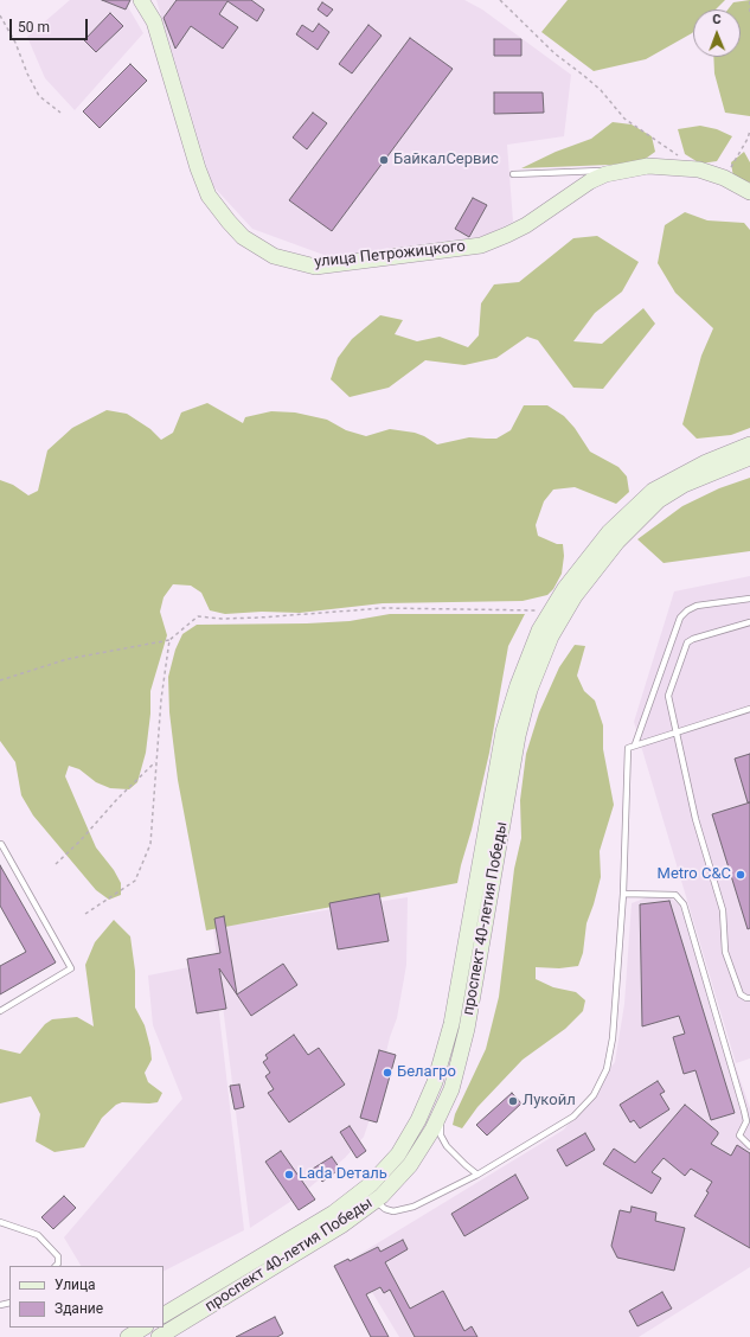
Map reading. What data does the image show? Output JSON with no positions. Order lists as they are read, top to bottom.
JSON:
{
  "streets": {
    "main road": ["улица Петрожицкого", "проспект 40-летия Победы"]
  },
  "places": [
    "БайкалСервис",
    "Metro C&C",
    "Белагро",
    "Лукойл",
    "Lada Dеталь"
  ],
  "legend": ["Улица", "Здание"],
  "scale_bar": "50 m",
  "north": "top"
}
